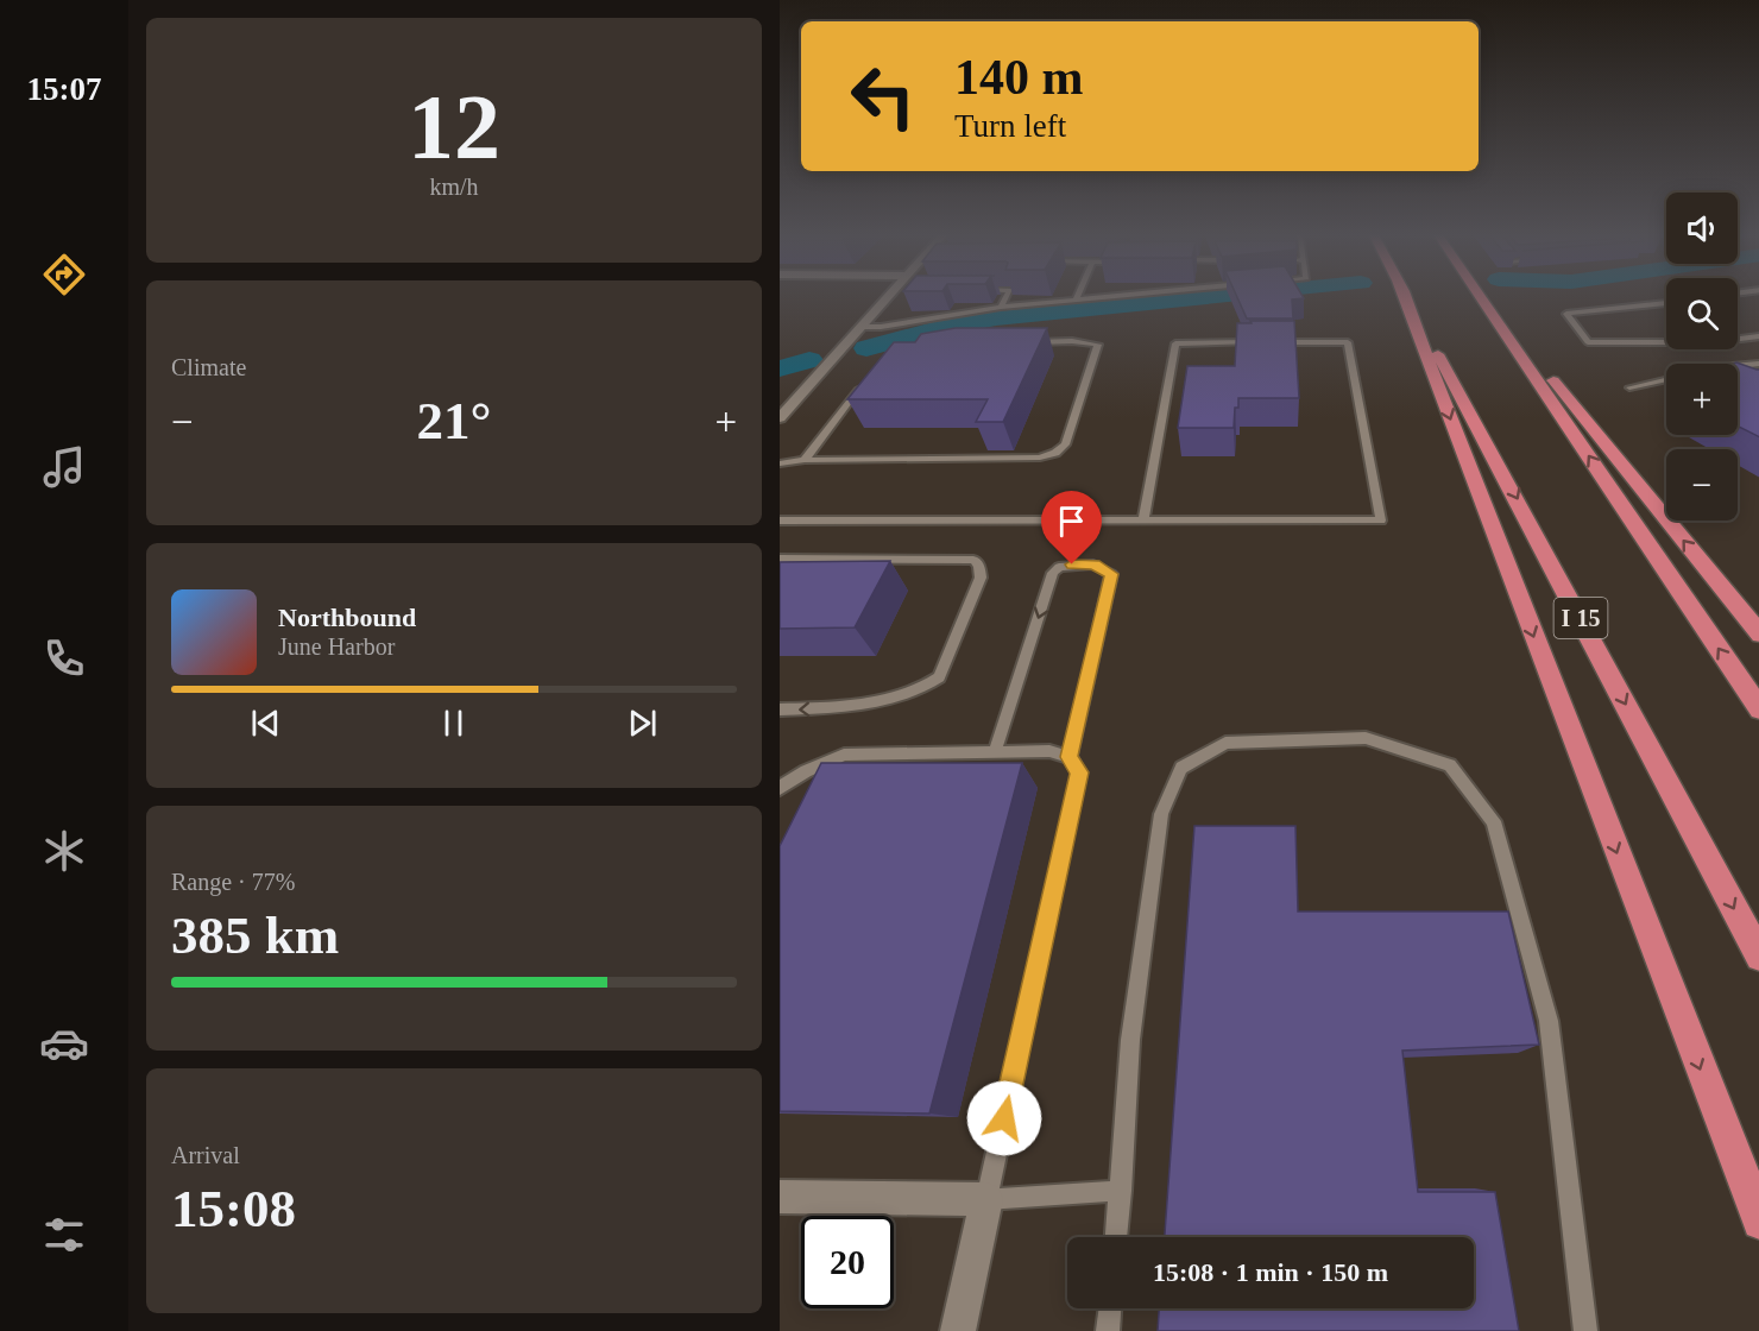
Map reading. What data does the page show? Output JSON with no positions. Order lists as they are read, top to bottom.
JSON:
{
  "streets": {
    "highway": ["I 15"]
  },
  "page": {
    "tabs": "15:07",
    "tile": [
      ["12", "km/h"],
      "Climate",
      ["Range · 77%", "385 km"],
      ["Arrival", "15:08"]
    ],
    "turn": ["140 m", "Turn left"],
    "map_buttons": ["+", "−"],
    "heat": ["−", "21°", "+"],
    "song": ["Northbound", "June Harbor"],
    "limit": "20",
    "trip": "15:08 · 1 min · 150 m"
  }
}
